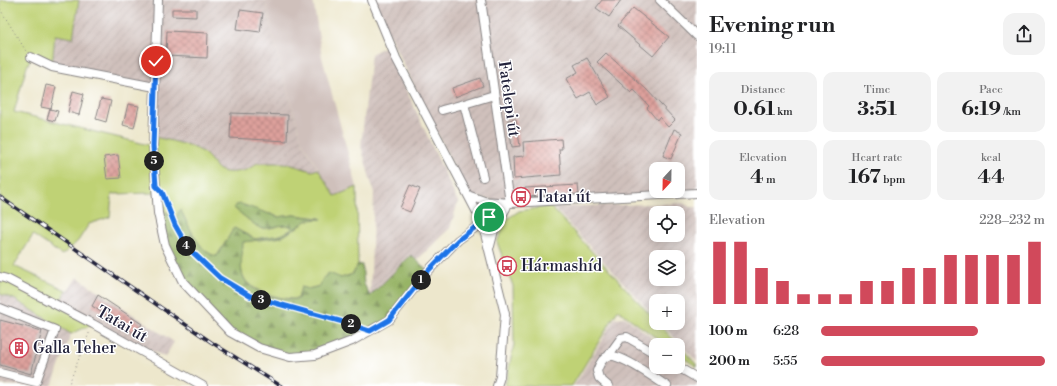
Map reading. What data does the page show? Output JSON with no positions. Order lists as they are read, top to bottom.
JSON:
{
  "streets": {
    "street": ["Fatelepi út", "Tatai út"]
  },
  "places": {
    "bus stop": ["Tatai út", "Hármashíd"],
    "building": ["Galla Teher"]
  },
  "north": "bottom",
  "page": {
    "heading": ["Evening run", "19:11"],
    "stats": [
      ["Distance", "0.61 km"],
      ["Time", "3:51"],
      ["Pace", "6:19 /km"],
      ["Elevation", "4 m"],
      ["Heart rate", "167 bpm"],
      ["kcal", "44"]
    ],
    "pins": [
      "5",
      "4",
      "1",
      "3",
      "2"
    ],
    "map_buttons": ["+", "−"],
    "chart": ["Elevation", "228–232 m"],
    "list": [
      {
        "name": "100 m",
        "note": "6:28"
      },
      {
        "name": "200 m",
        "note": "5:55"
      }
    ]
  }
}
